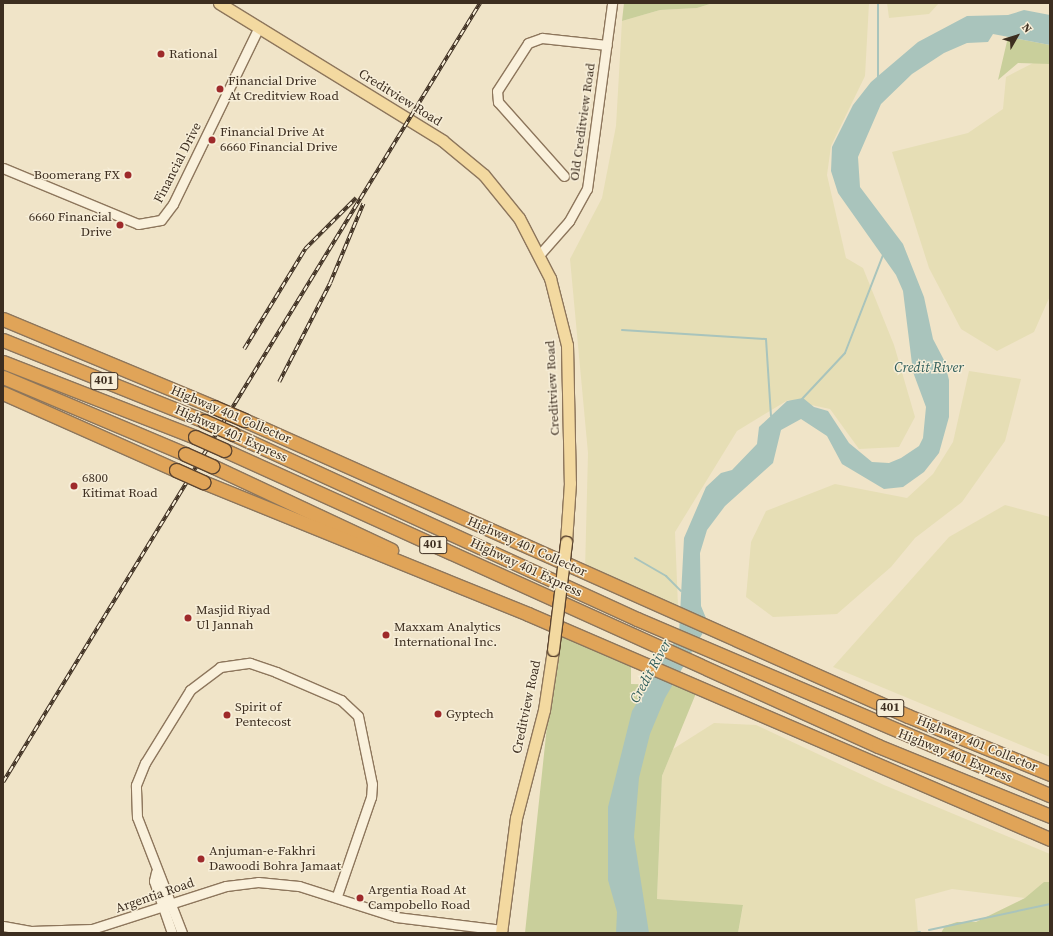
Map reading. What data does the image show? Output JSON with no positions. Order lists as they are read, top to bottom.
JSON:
{
  "streets": {
    "highway": ["401", "Highway 401 Collector", "Highway 401 Express"],
    "main road": ["Creditview Road"],
    "street": ["Old Creditview Road", "Financial Drive", "Argentia Road"]
  },
  "crossings": [
    ["Creditview Road", "Old Creditview Road"],
    ["Creditview Road", "Financial Drive"],
    ["Creditview Road", "Argentia Road"]
  ],
  "water": ["Credit River"],
  "places": [
    "Rational",
    "Financial Drive At Creditview Road",
    "Financial Drive At 6660 Financial Drive",
    "Boomerang FX",
    "6660 Financial Drive",
    "6800 Kitimat Road",
    "Masjid Riyad Ul Jannah",
    "Maxxam Analytics International Inc.",
    "Gyptech",
    "Spirit of Pentecost",
    "Anjuman-e-Fakhri Dawoodi Bohra Jamaat",
    "Argentia Road At Campobello Road"
  ],
  "north": "top right"
}
